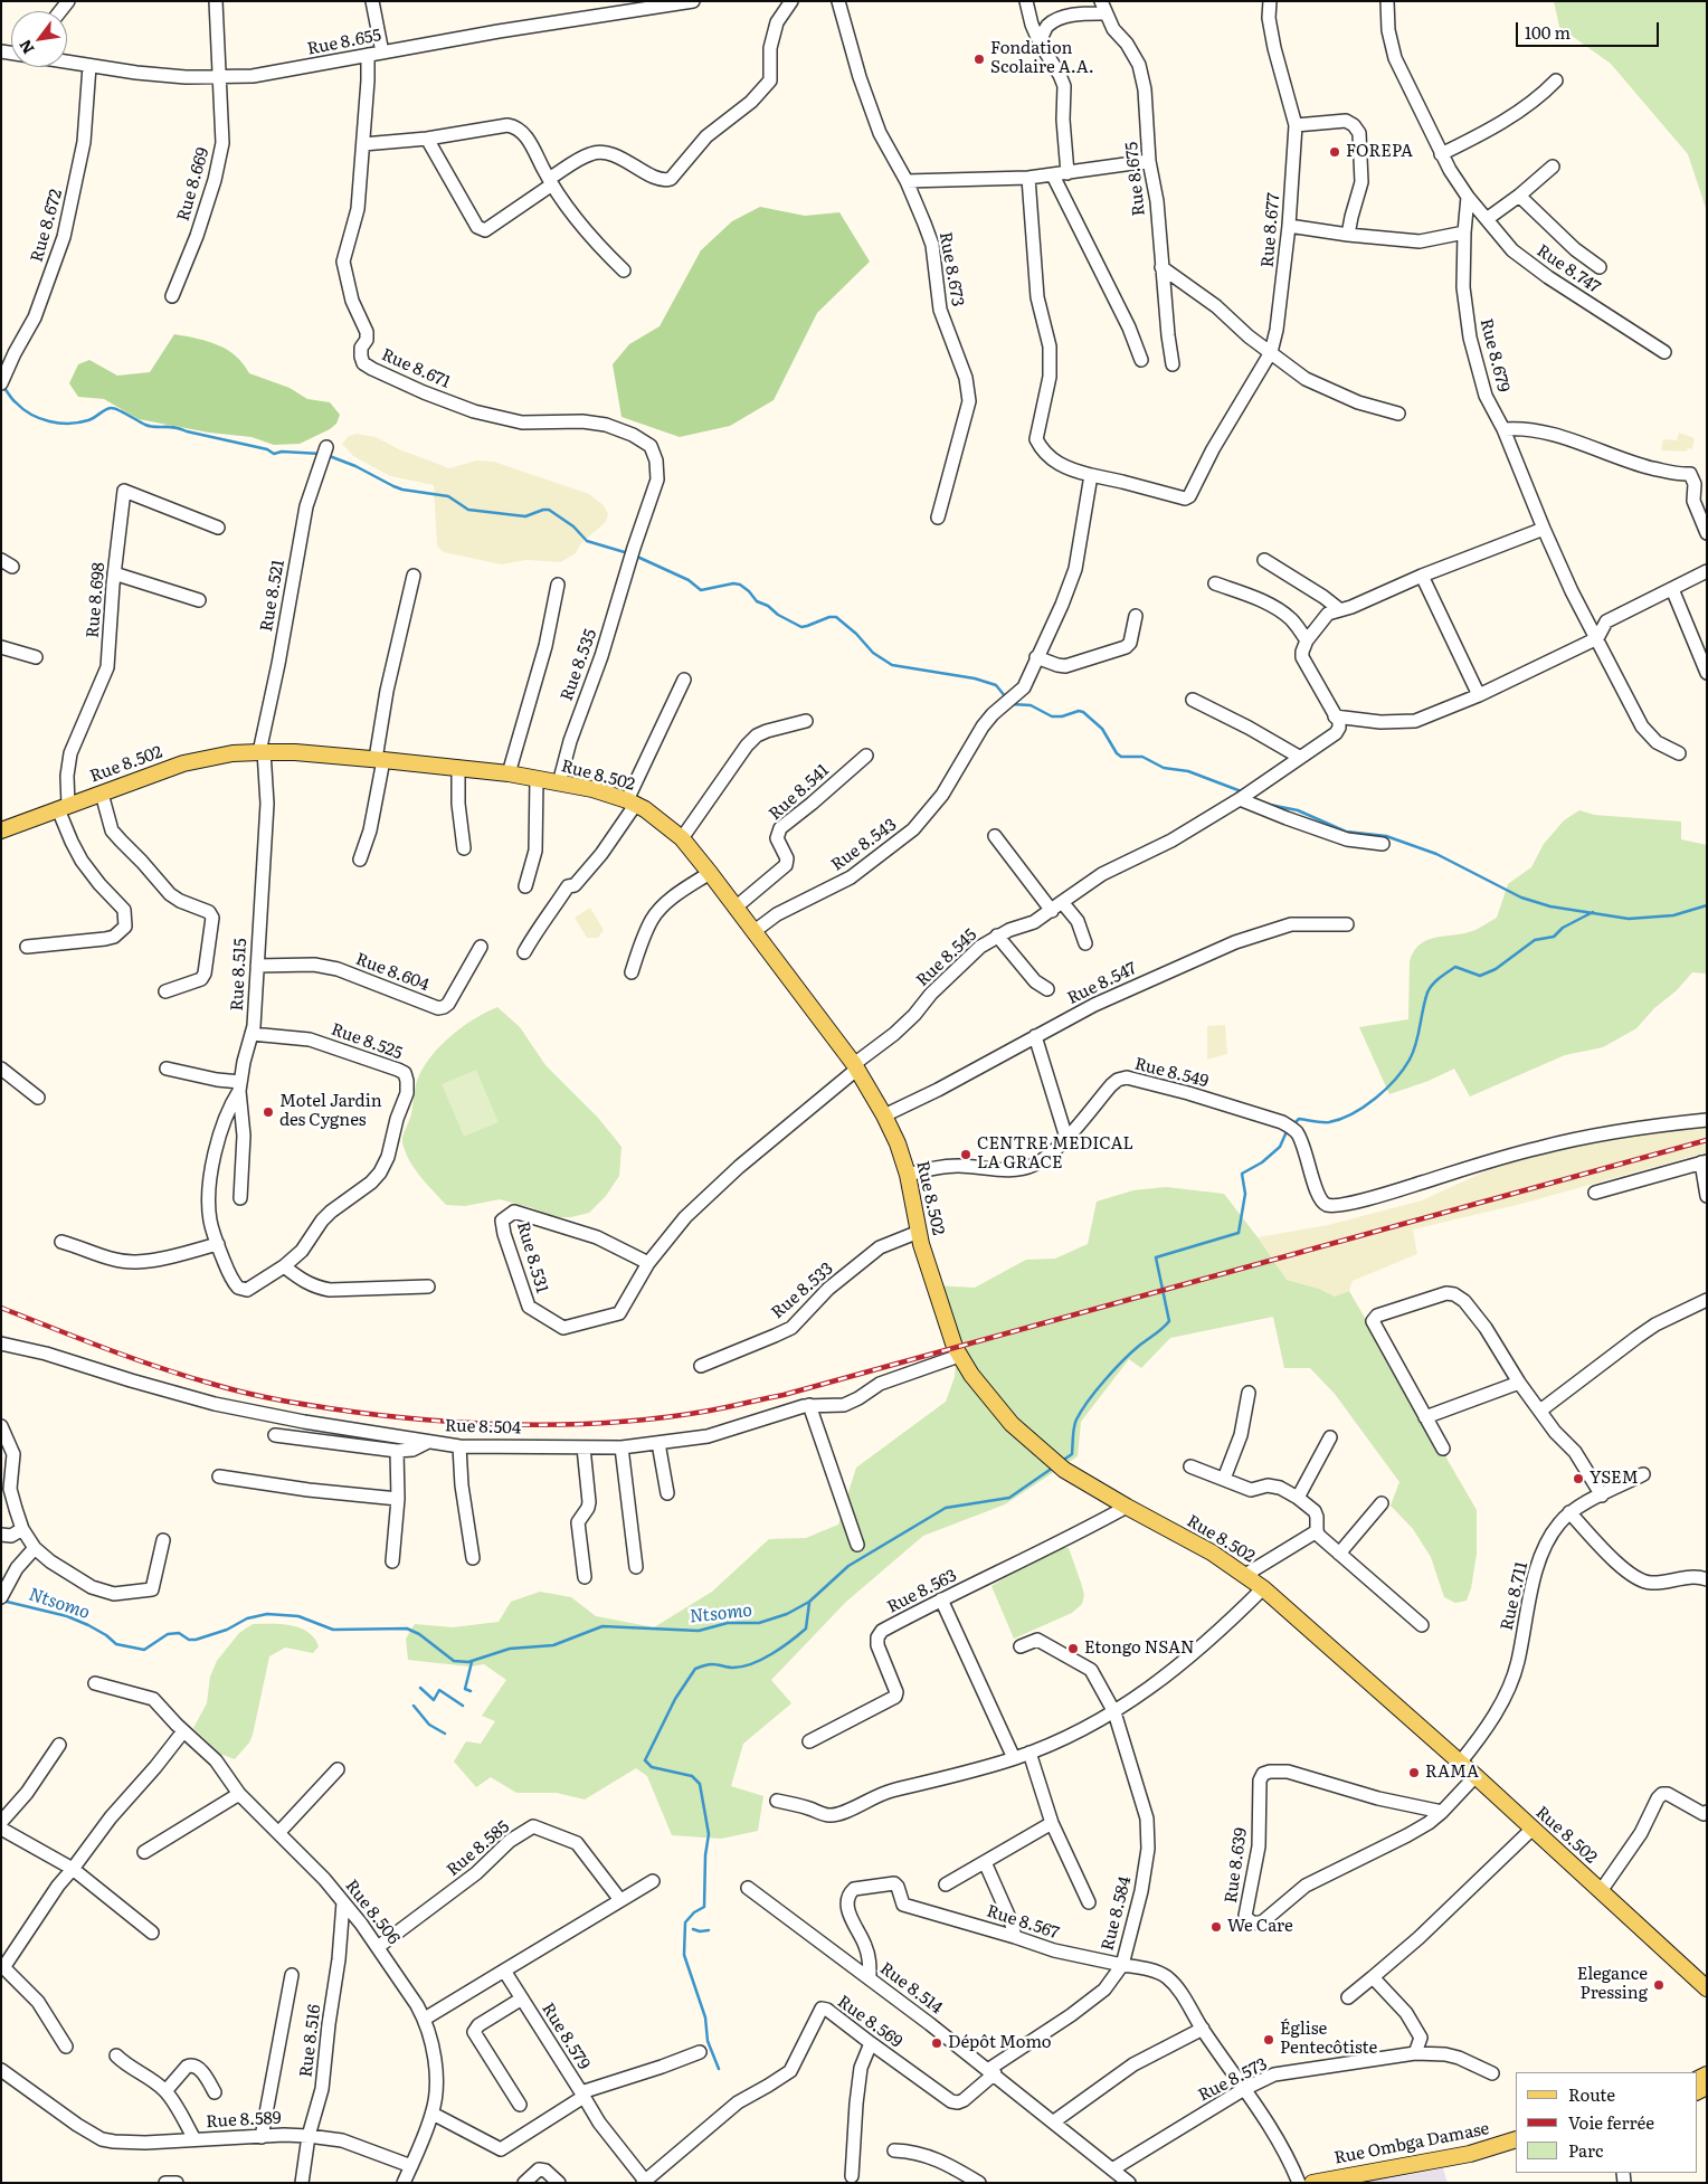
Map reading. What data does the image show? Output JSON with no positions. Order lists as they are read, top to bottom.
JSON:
{
  "streets": {
    "main road": ["Rue 8.502", "Rue Ombga Damase"],
    "street": [
      "Rue 8.655",
      "Rue 8.675",
      "Rue 8.669",
      "Rue 8.672",
      "Rue 8.677",
      "Rue 8.673",
      "Rue 8.747",
      "Rue 8.679",
      "Rue 8.671",
      "Rue 8.521",
      "Rue 8.698",
      "Rue 8.535",
      "Rue 8.541",
      "Rue 8.543",
      "Rue 8.545",
      "Rue 8.604",
      "Rue 8.515",
      "Rue 8.547",
      "Rue 8.525",
      "Rue 8.549",
      "Rue 8.531",
      "Rue 8.533",
      "Rue 8.504",
      "Rue 8.563",
      "Rue 8.711",
      "Rue 8.585",
      "Rue 8.639",
      "Rue 8.506",
      "Rue 8.584",
      "Rue 8.567",
      "Rue 8.514",
      "Rue 8.569",
      "Rue 8.579",
      "Rue 8.516",
      "Rue 8.573",
      "Rue 8.589"
    ]
  },
  "crossings": [
    ["Rue 8.655", "Rue 8.669"],
    ["Rue 8.655", "Rue 8.672"],
    ["Rue 8.655", "Rue 8.671"],
    ["Rue 8.677", "Rue 8.543"],
    ["Rue 8.747", "Rue 8.679"],
    ["Rue 8.671", "Rue 8.535"],
    ["Rue 8.521", "Rue 8.502"],
    ["Rue 8.521", "Rue 8.515"],
    ["Rue 8.698", "Rue 8.502"],
    ["Rue 8.535", "Rue 8.502"],
    ["Rue 8.502", "Rue 8.541"],
    ["Rue 8.502", "Rue 8.543"],
    ["Rue 8.502", "Rue 8.545"],
    ["Rue 8.502", "Rue 8.515"],
    ["Rue 8.502", "Rue 8.547"],
    ["Rue 8.502", "Rue 8.549"],
    ["Rue 8.502", "Rue 8.531"],
    ["Rue 8.502", "Rue 8.533"],
    ["Rue 8.502", "Rue 8.504"],
    ["Rue 8.502", "Rue 8.563"],
    ["Rue 8.502", "Rue 8.711"],
    ["Rue 8.502", "Rue 8.639"],
    ["Rue 8.545", "Rue 8.531"],
    ["Rue 8.604", "Rue 8.515"],
    ["Rue 8.515", "Rue 8.525"],
    ["Rue 8.585", "Rue 8.506"],
    ["Rue 8.506", "Rue 8.516"],
    ["Rue 8.506", "Rue 8.589"],
    ["Rue 8.584", "Rue 8.567"],
    ["Rue 8.584", "Rue 8.573"],
    ["Rue 8.567", "Rue 8.514"],
    ["Rue 8.514", "Rue 8.569"],
    ["Rue 8.514", "Rue 8.573"],
    ["Rue 8.516", "Rue 8.589"]
  ],
  "water": ["Ntsomo"],
  "places": [
    "Fondation Scolaire A.A.",
    "FOREPA",
    "Motel Jardin des Cygnes",
    "CENTRE MEDICAL LA GRACE",
    "YSEM",
    "Etongo NSAN",
    "RAMA",
    "We Care",
    "Elegance Pressing",
    "Église Pentecôtiste",
    "Dépôt Momo"
  ],
  "legend": ["Route", "Voie ferrée", "Parc"],
  "scale_bar": "100 m",
  "north": "bottom left"
}
